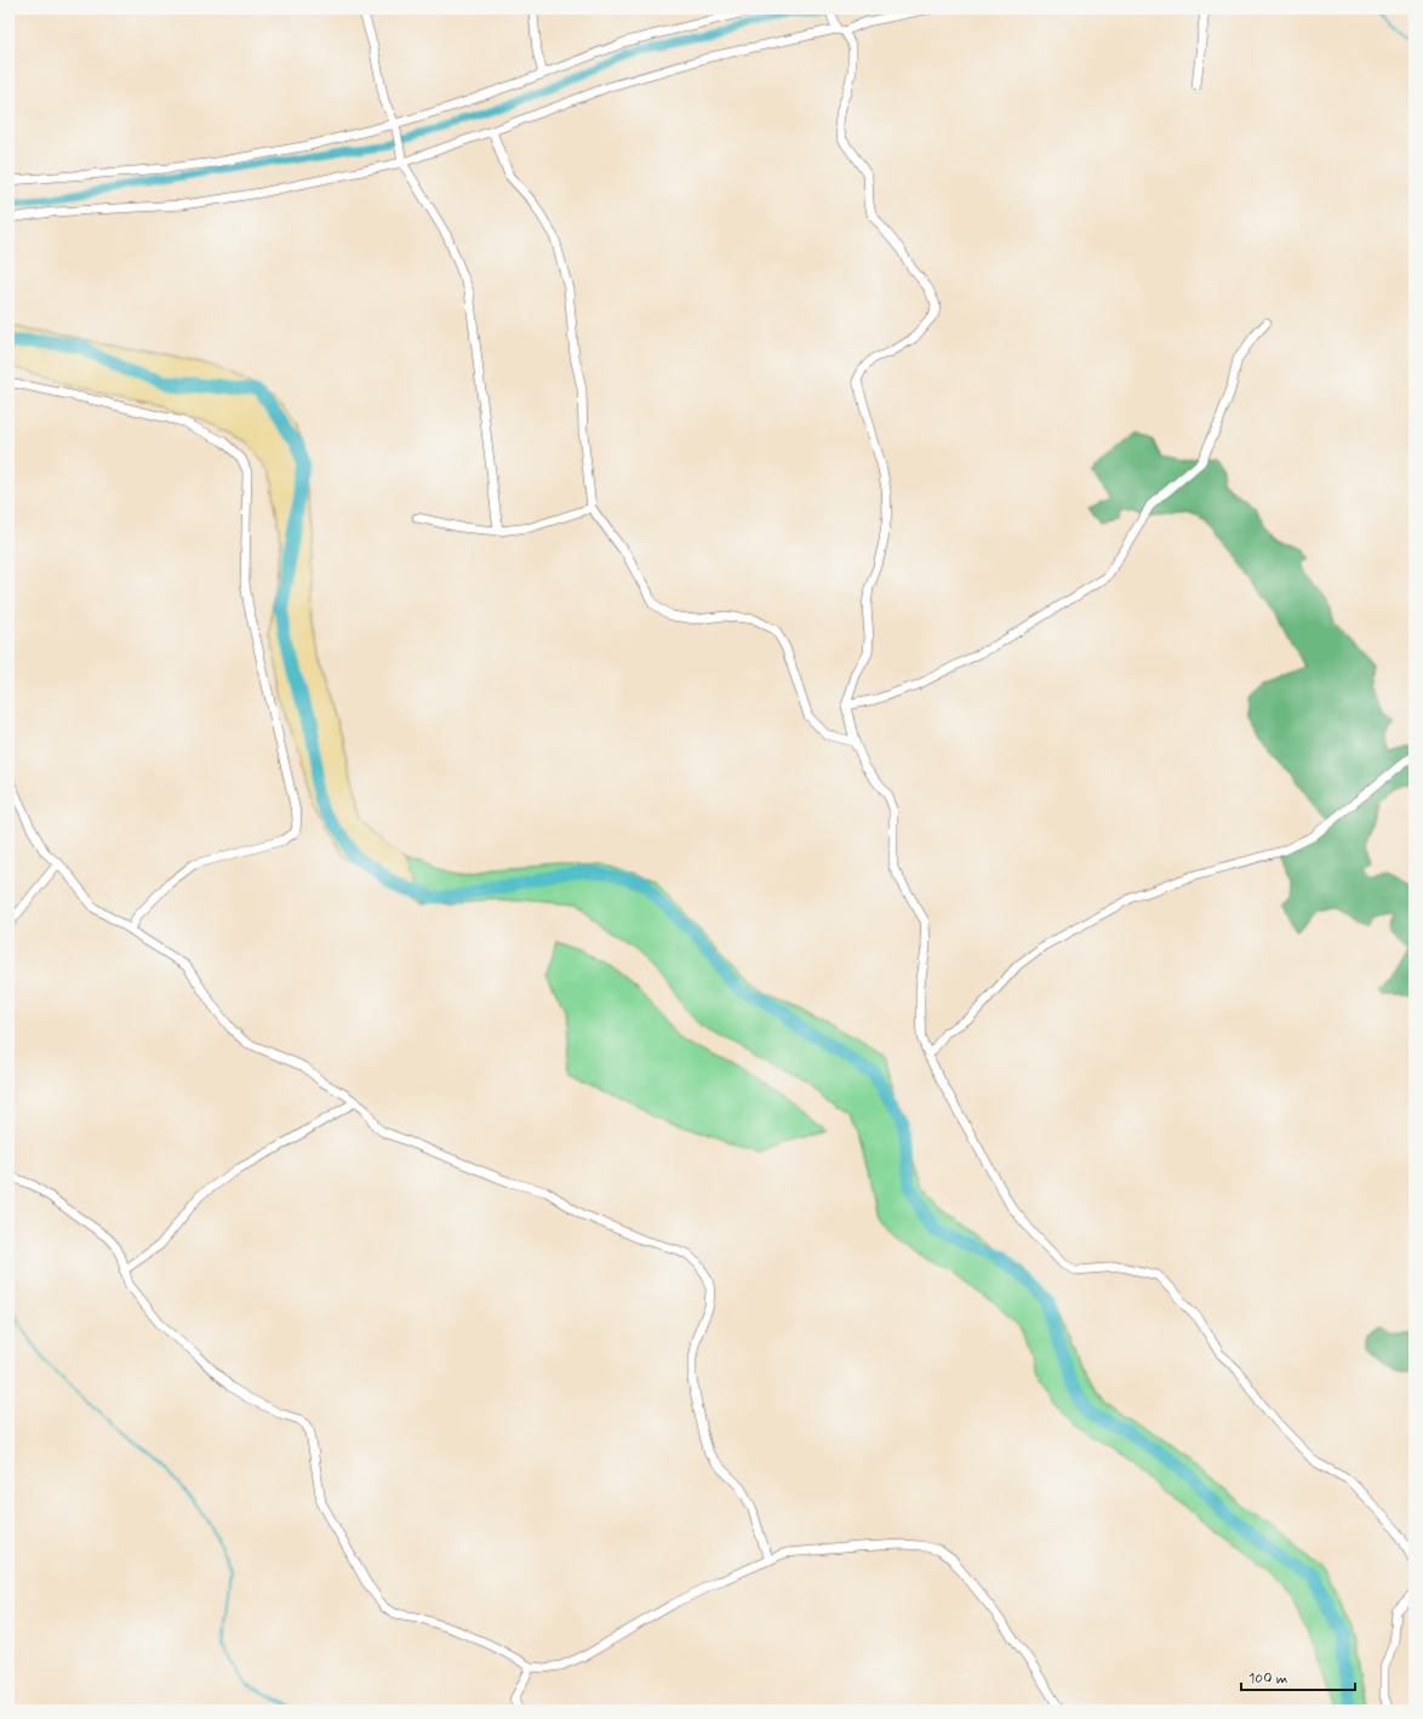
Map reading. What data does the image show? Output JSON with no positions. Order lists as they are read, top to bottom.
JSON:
{
  "scale_bar": "100 m"
}
